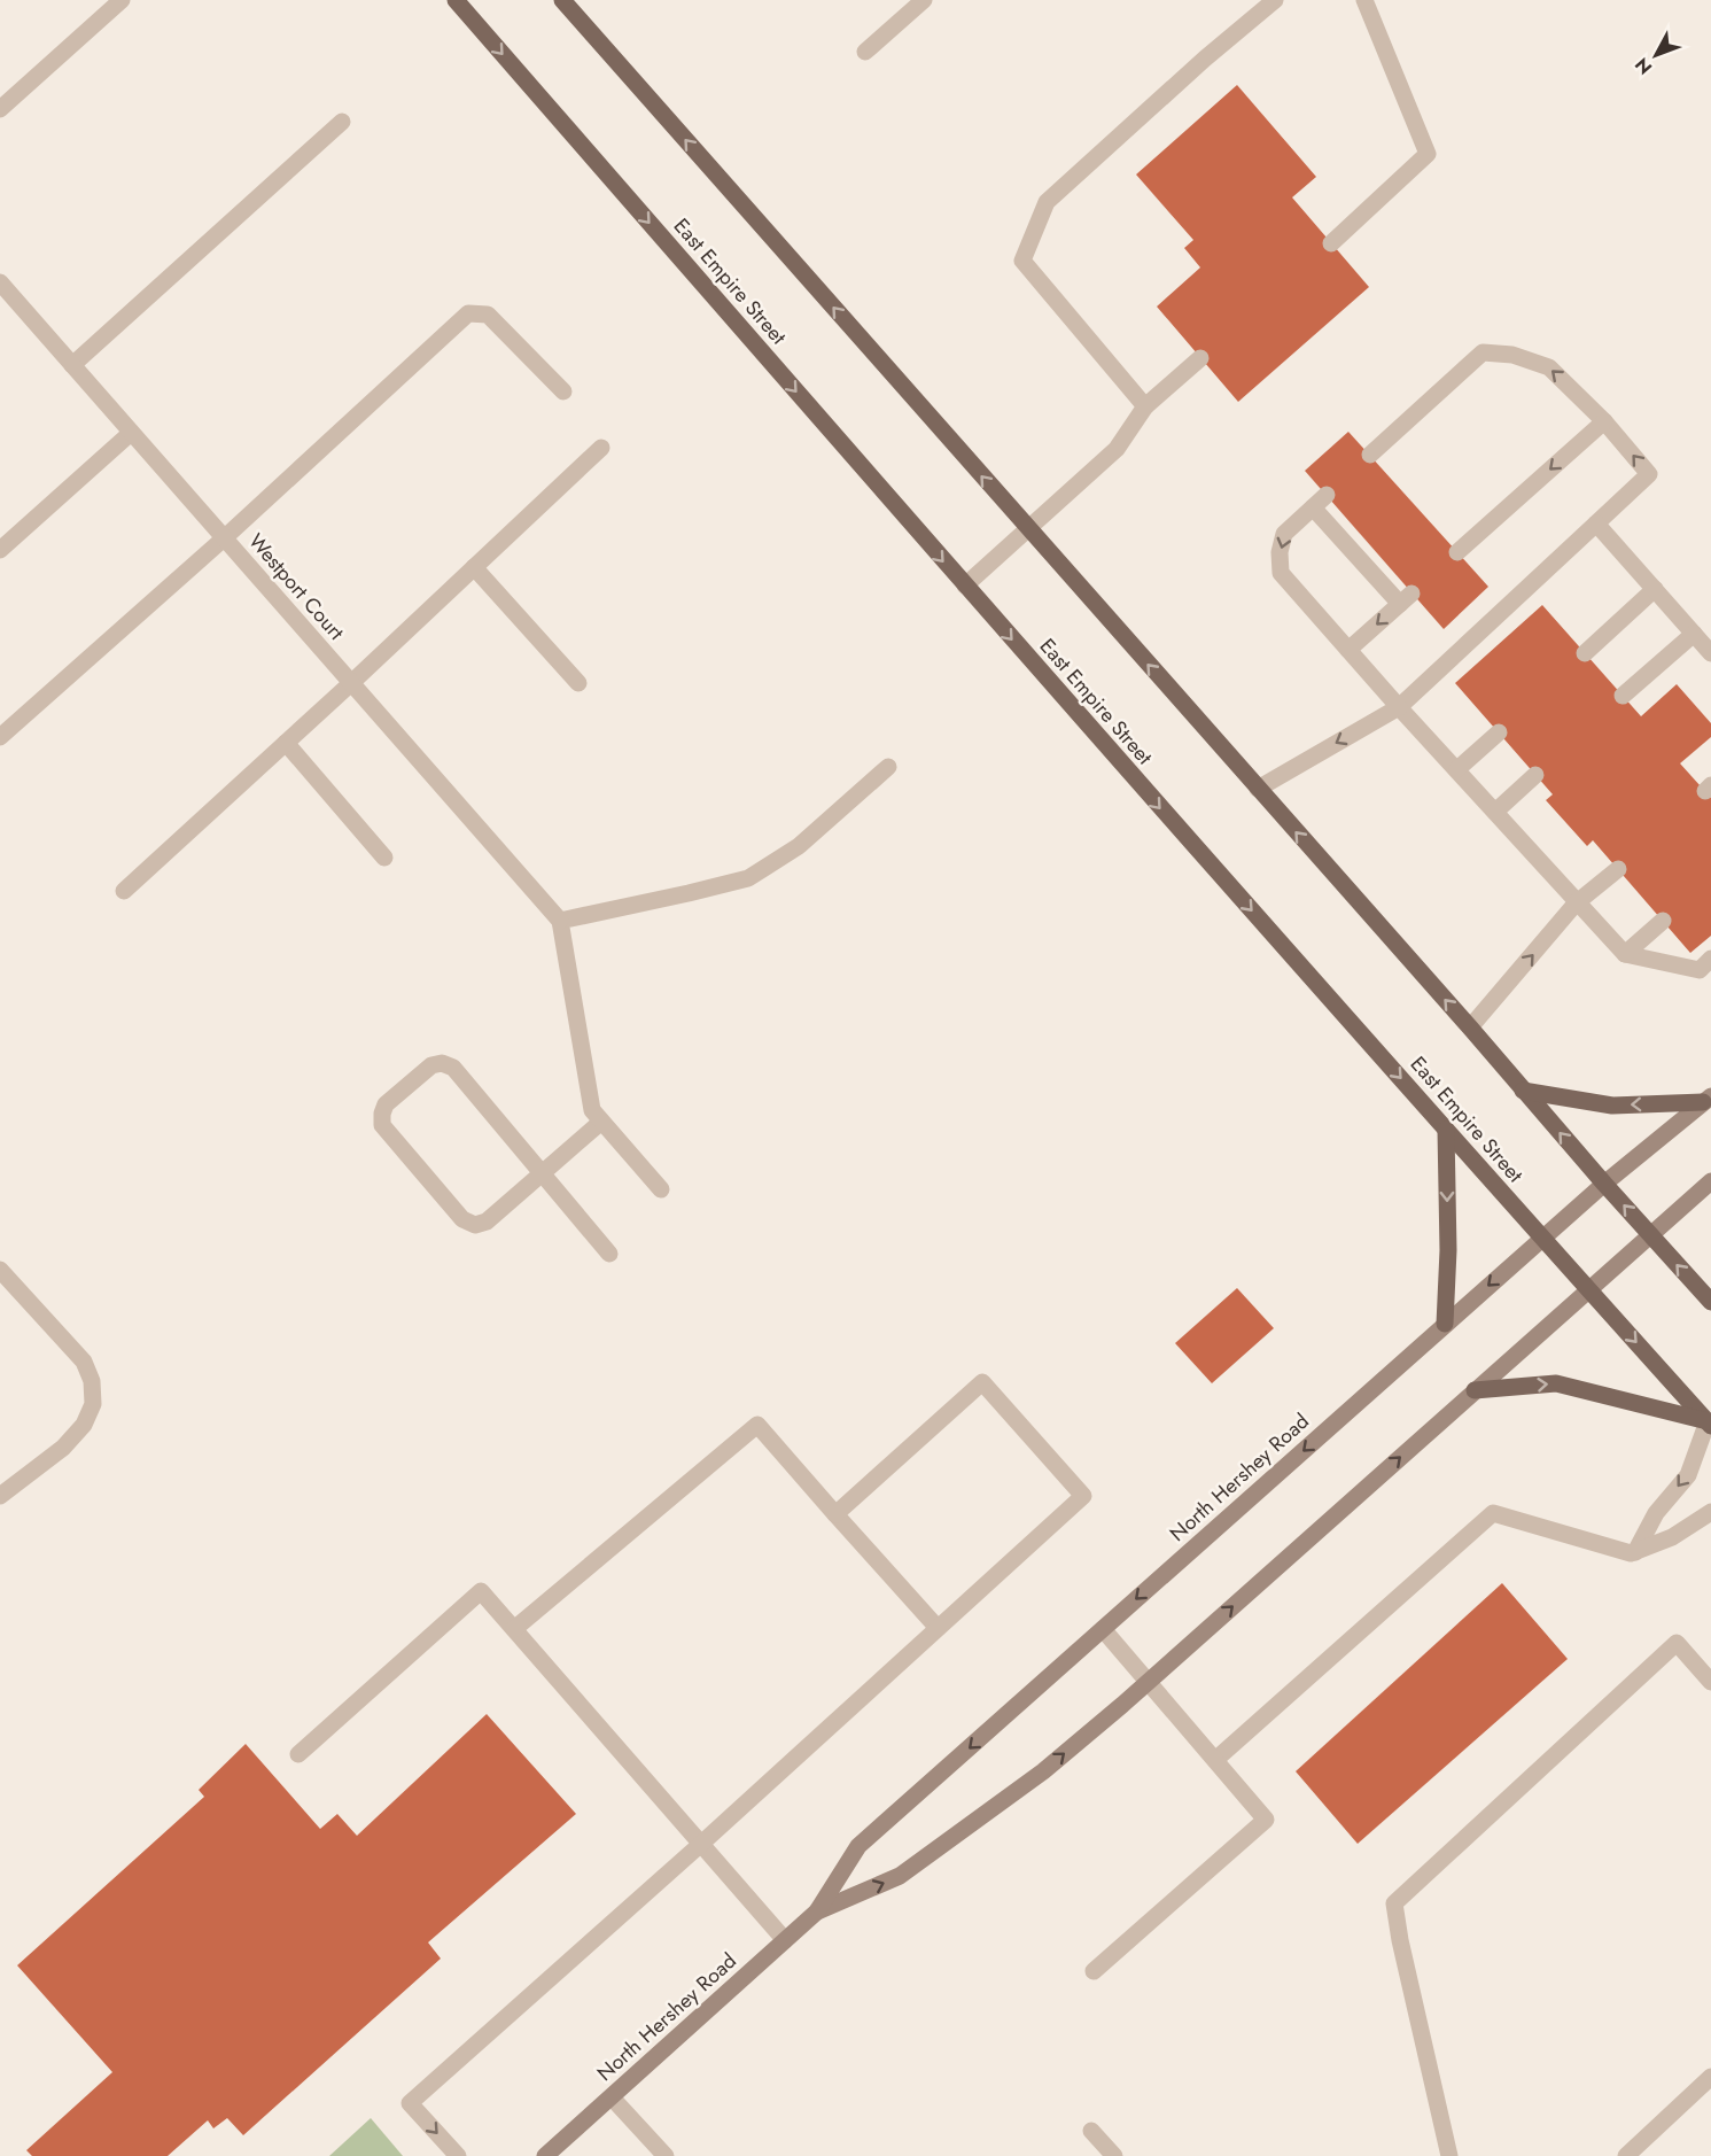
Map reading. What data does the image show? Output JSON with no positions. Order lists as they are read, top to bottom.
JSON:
{
  "streets": {
    "main road": ["East Empire Street", "North Hershey Road"],
    "street": ["Westport Court"]
  },
  "crossings": [
    ["East Empire Street", "North Hershey Road"]
  ],
  "north": "bottom left"
}
